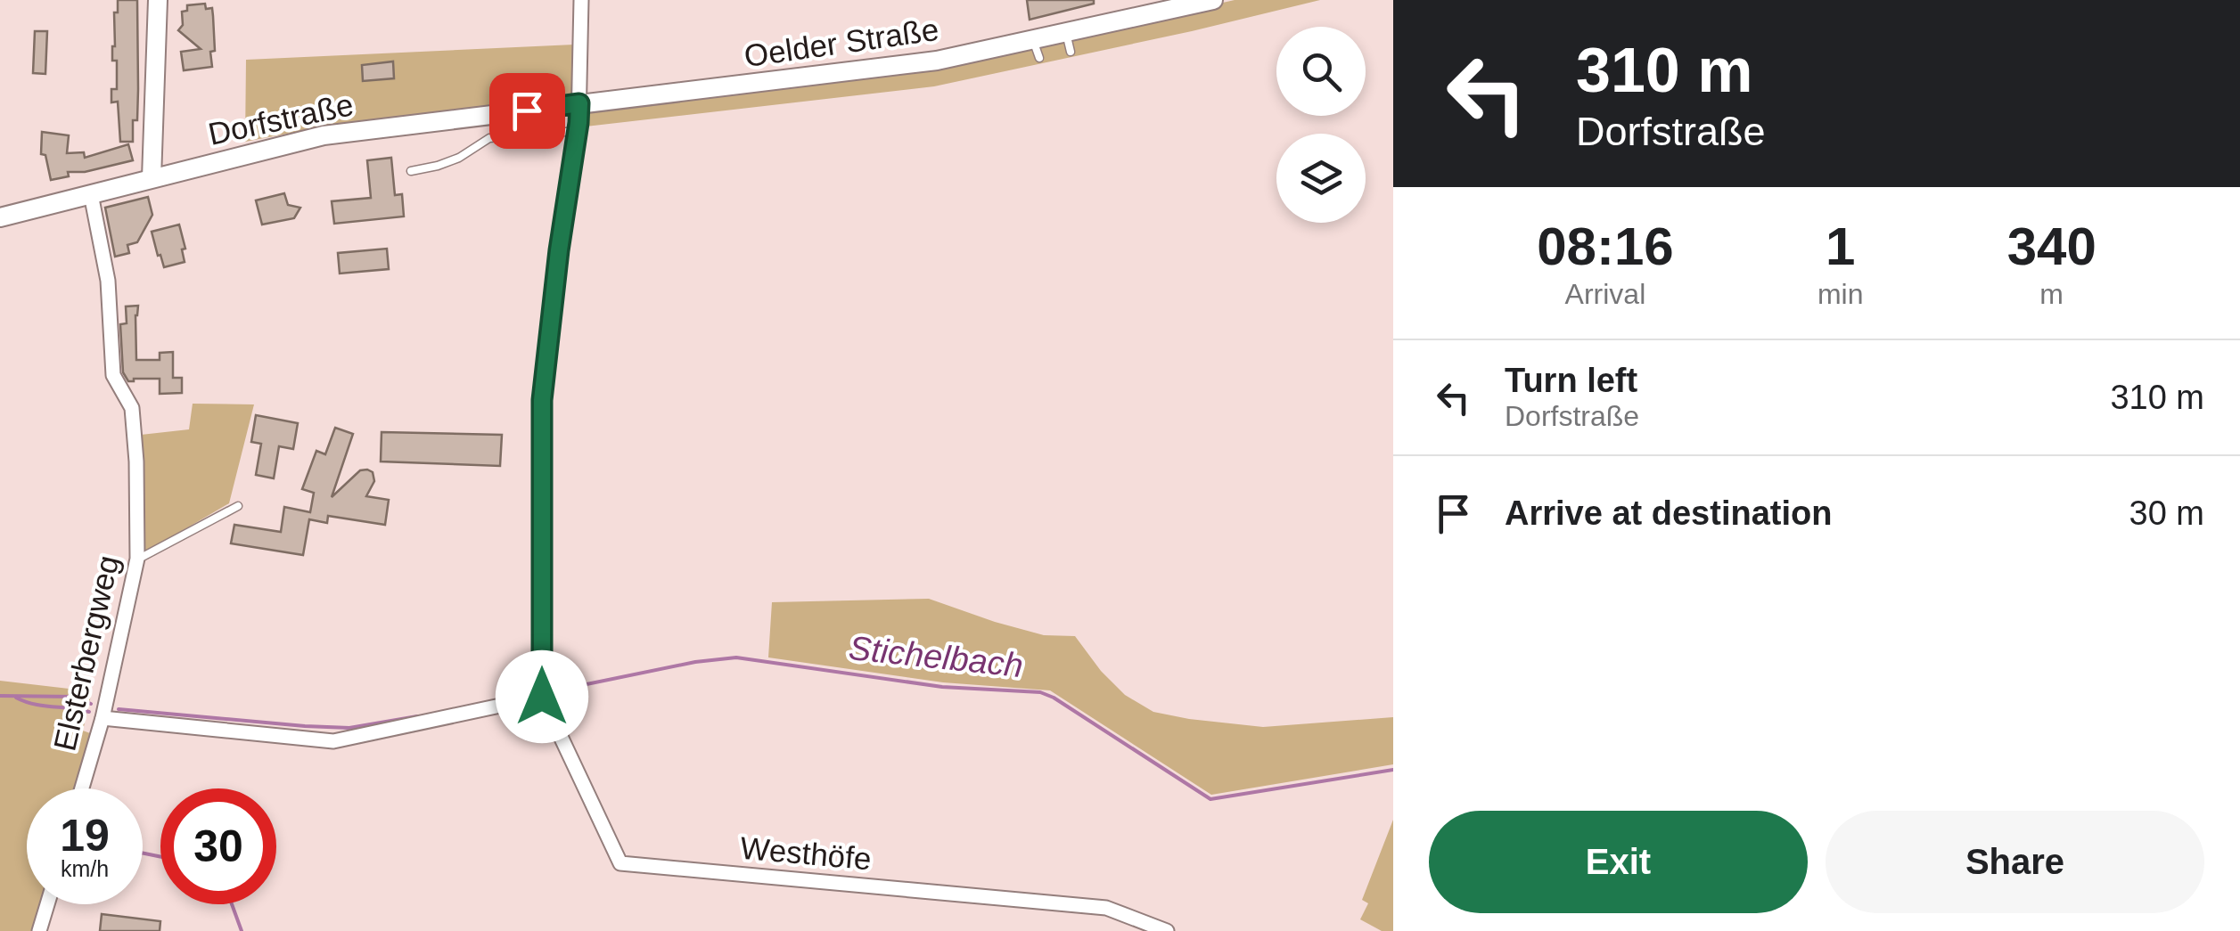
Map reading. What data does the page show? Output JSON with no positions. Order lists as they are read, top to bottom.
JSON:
{
  "streets": {
    "street": [
      "Oelder Straße",
      "Dorfstraße",
      "Elsterbergweg",
      "Westhöfe"
    ]
  },
  "crossings": [
    ["Oelder Straße", "Dorfstraße"],
    ["Dorfstraße", "Elsterbergweg"]
  ],
  "water": ["Stichelbach"],
  "page": {
    "turn": ["310 m", "Dorfstraße"],
    "eta": [
      "08:16",
      "Arrival",
      "1",
      "min",
      "340",
      "m"
    ],
    "list": [
      {
        "name": "Turn left",
        "note": "Dorfstraße",
        "value": "310 m"
      },
      {
        "name": "Arrive at destination",
        "value": "30 m"
      }
    ],
    "speed": "19 km/h",
    "limit": "30",
    "buttons": ["Exit", "Share"]
  }
}
